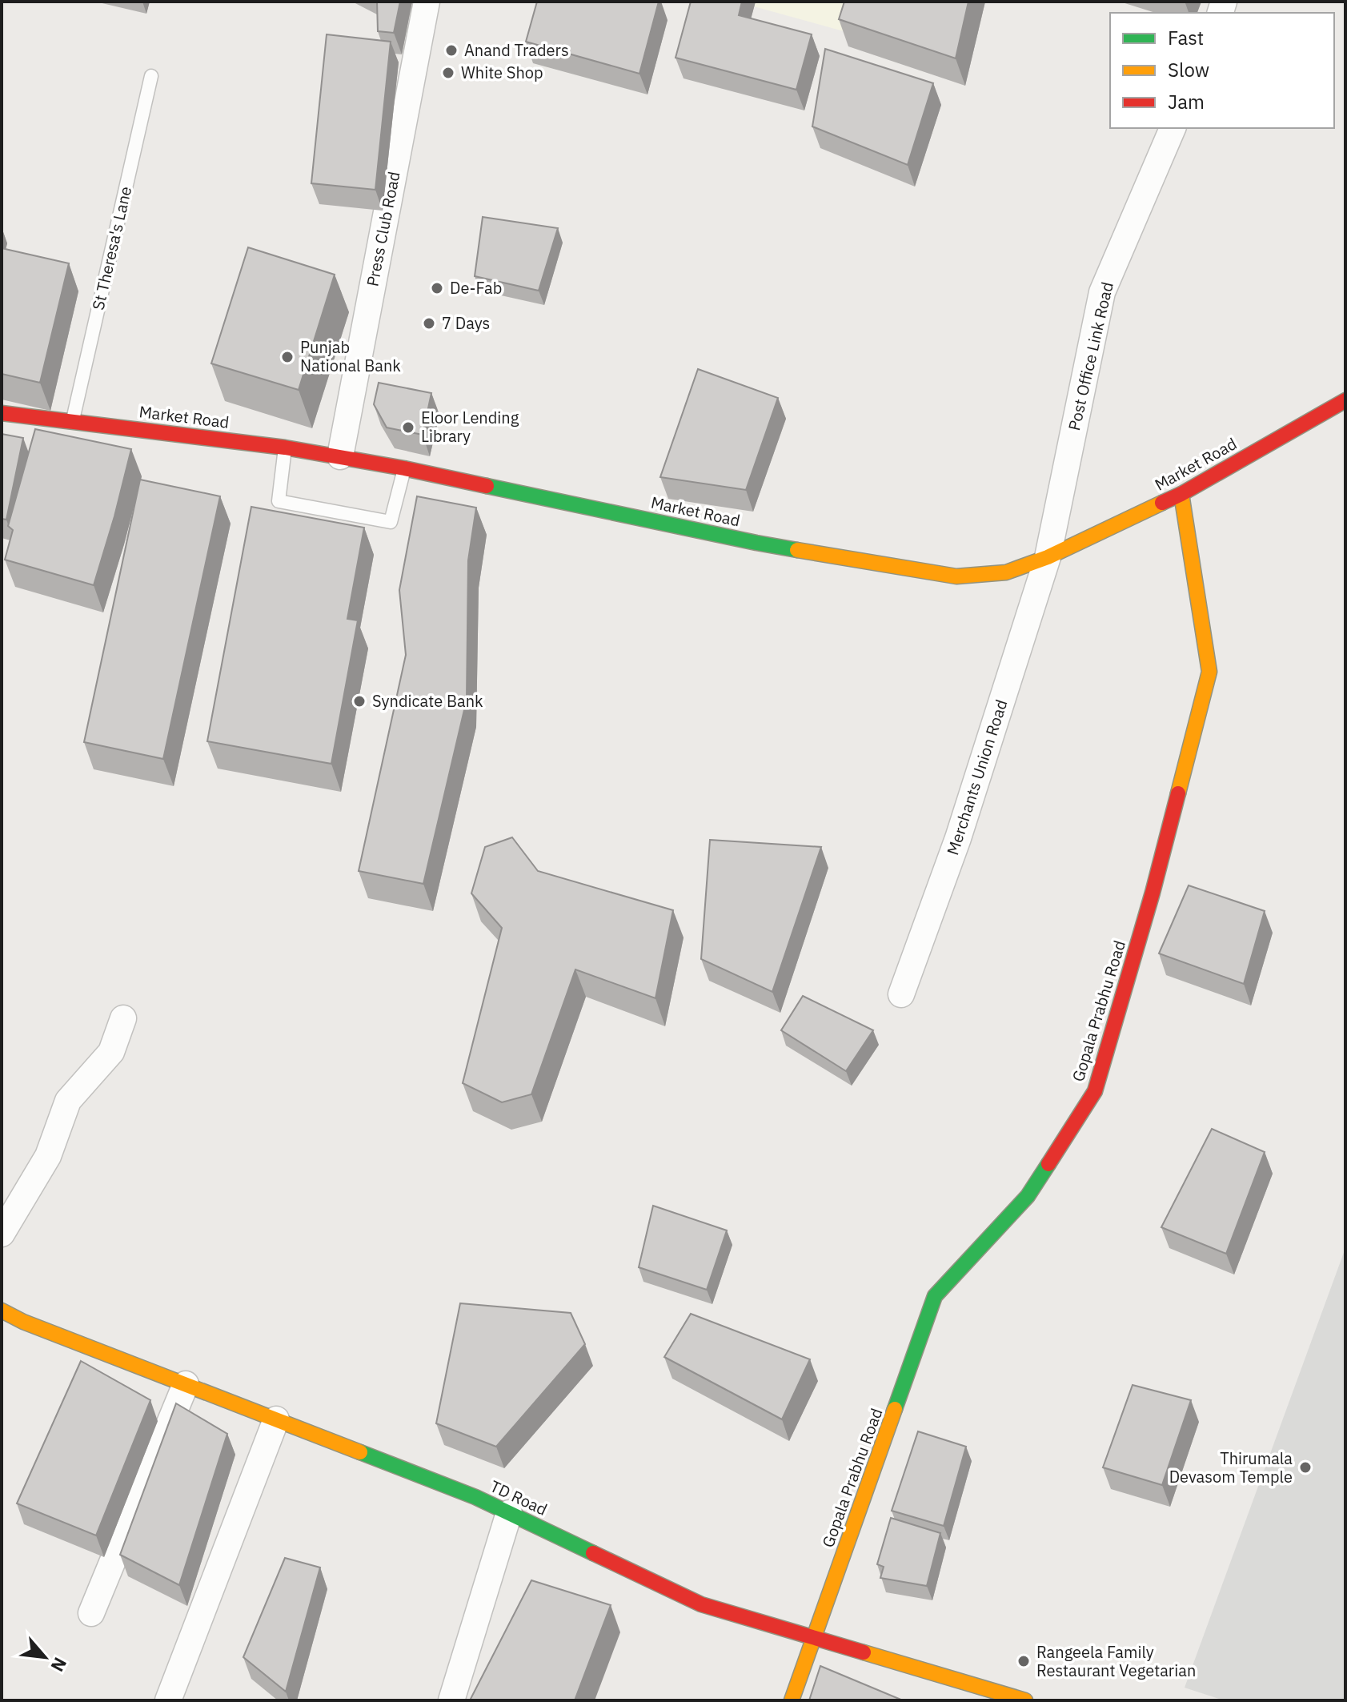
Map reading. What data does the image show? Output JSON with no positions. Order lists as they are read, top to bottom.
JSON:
{
  "streets": {
    "street": [
      "Press Club Road",
      "Post Office Link Road",
      "Market Road",
      "Merchants Union Road",
      "Gopala Prabhu Road",
      "TD Road"
    ],
    "lane": ["St Theresa's Lane"]
  },
  "crossings": [
    ["Press Club Road", "Market Road"],
    ["St Theresa's Lane", "Market Road"],
    ["Post Office Link Road", "Market Road"],
    ["Post Office Link Road", "Merchants Union Road"],
    ["Market Road", "Merchants Union Road"],
    ["Market Road", "Gopala Prabhu Road"],
    ["Gopala Prabhu Road", "TD Road"]
  ],
  "places": [
    "Anand Traders",
    "White Shop",
    "De-Fab",
    "7 Days",
    "Punjab National Bank",
    "Eloor Lending Library",
    "Syndicate Bank",
    "Thirumala Devasom Temple",
    "Rangeela Family Restaurant Vegetarian"
  ],
  "legend": ["Fast", "Slow", "Jam"],
  "north": "bottom right"
}
